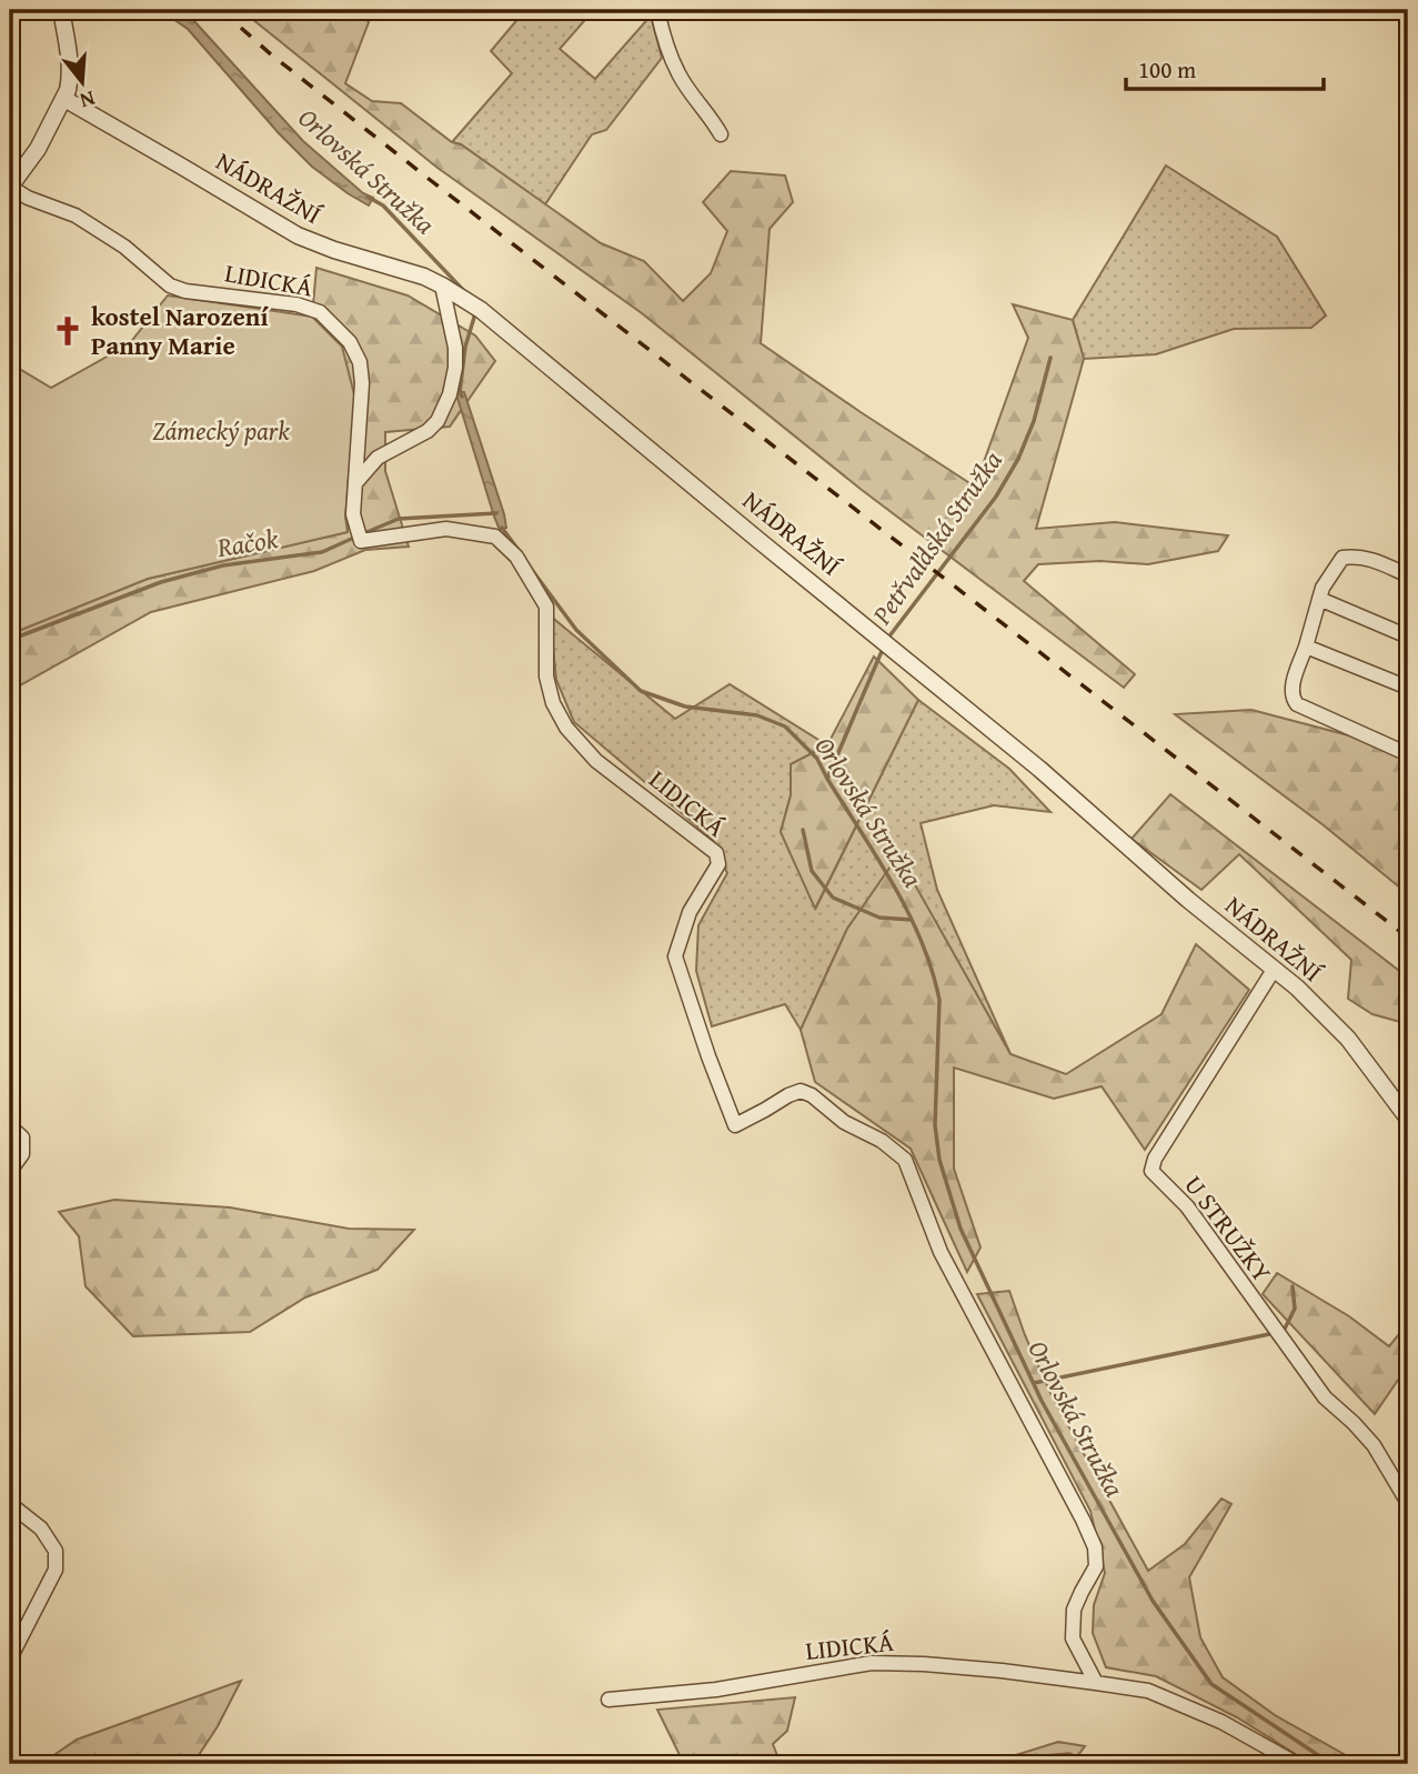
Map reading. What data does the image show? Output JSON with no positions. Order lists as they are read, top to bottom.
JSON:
{
  "streets": {
    "street": ["NÁDRAŽNÍ", "LIDICKÁ", "U STRUŽKY"]
  },
  "crossings": [
    ["NÁDRAŽNÍ", "U STRUŽKY"]
  ],
  "water": ["Orlovská Stružka", "Petřvaldská Stružka", "Račok"],
  "parks": ["Zámecký park"],
  "places": {
    "church": ["kostel Narození Panny Marie"]
  },
  "scale_bar": "100 m",
  "north": "bottom"
}
